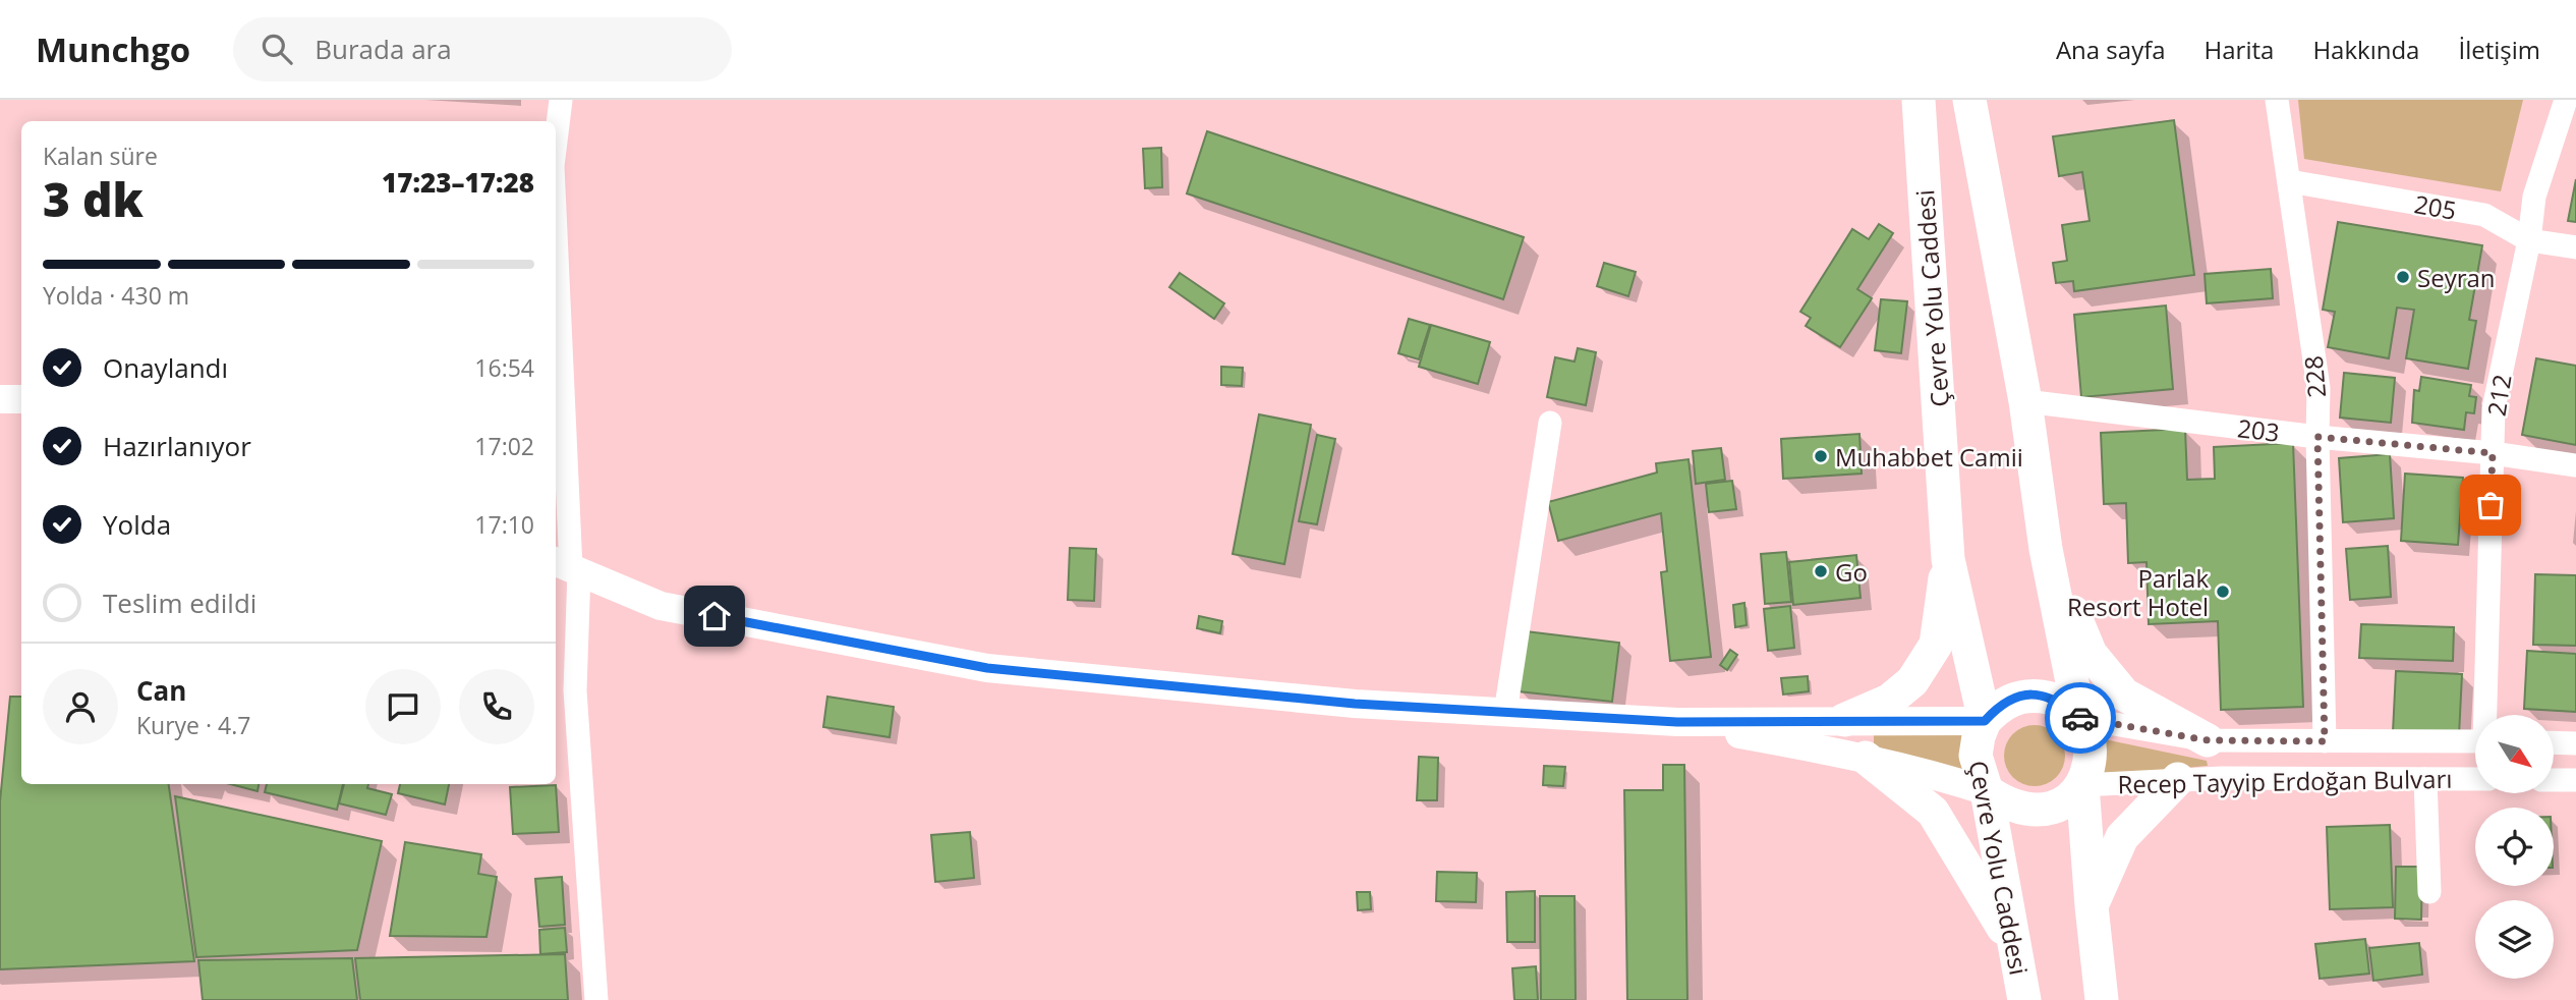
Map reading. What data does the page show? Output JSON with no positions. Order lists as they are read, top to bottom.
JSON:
{
  "streets": {
    "highway": ["Çevre Yolu Caddesi"],
    "street": [
      "205",
      "228",
      "212",
      "203",
      "Recep Tayyip Erdoğan Bulvarı"
    ]
  },
  "crossings": [
    ["205", "228"],
    ["205", "212"],
    ["Çevre Yolu Caddesi", "Recep Tayyip Erdoğan Bulvarı"],
    ["228", "203"],
    ["228", "Recep Tayyip Erdoğan Bulvarı"],
    ["212", "203"]
  ],
  "places": [
    "Seyran",
    "Muhabbet Camii",
    "Go",
    "Parlak Resort Hotel"
  ],
  "north": "bottom right",
  "page": {
    "header": "Munchgo",
    "search": "Burada ara",
    "nav": [
      "Ana sayfa",
      "Harita",
      "Hakkında",
      "İletişim"
    ],
    "heading": ["3 dk", "Kalan süre", "17:23–17:28"],
    "panel": ["Can", "Kurye · 4.7"],
    "bar": "Yolda · 430 m",
    "list": [
      ["Onaylandı", "16:54"],
      ["Hazırlanıyor", "17:02"],
      ["Yolda", "17:10"],
      "Teslim edildi"
    ]
  }
}
